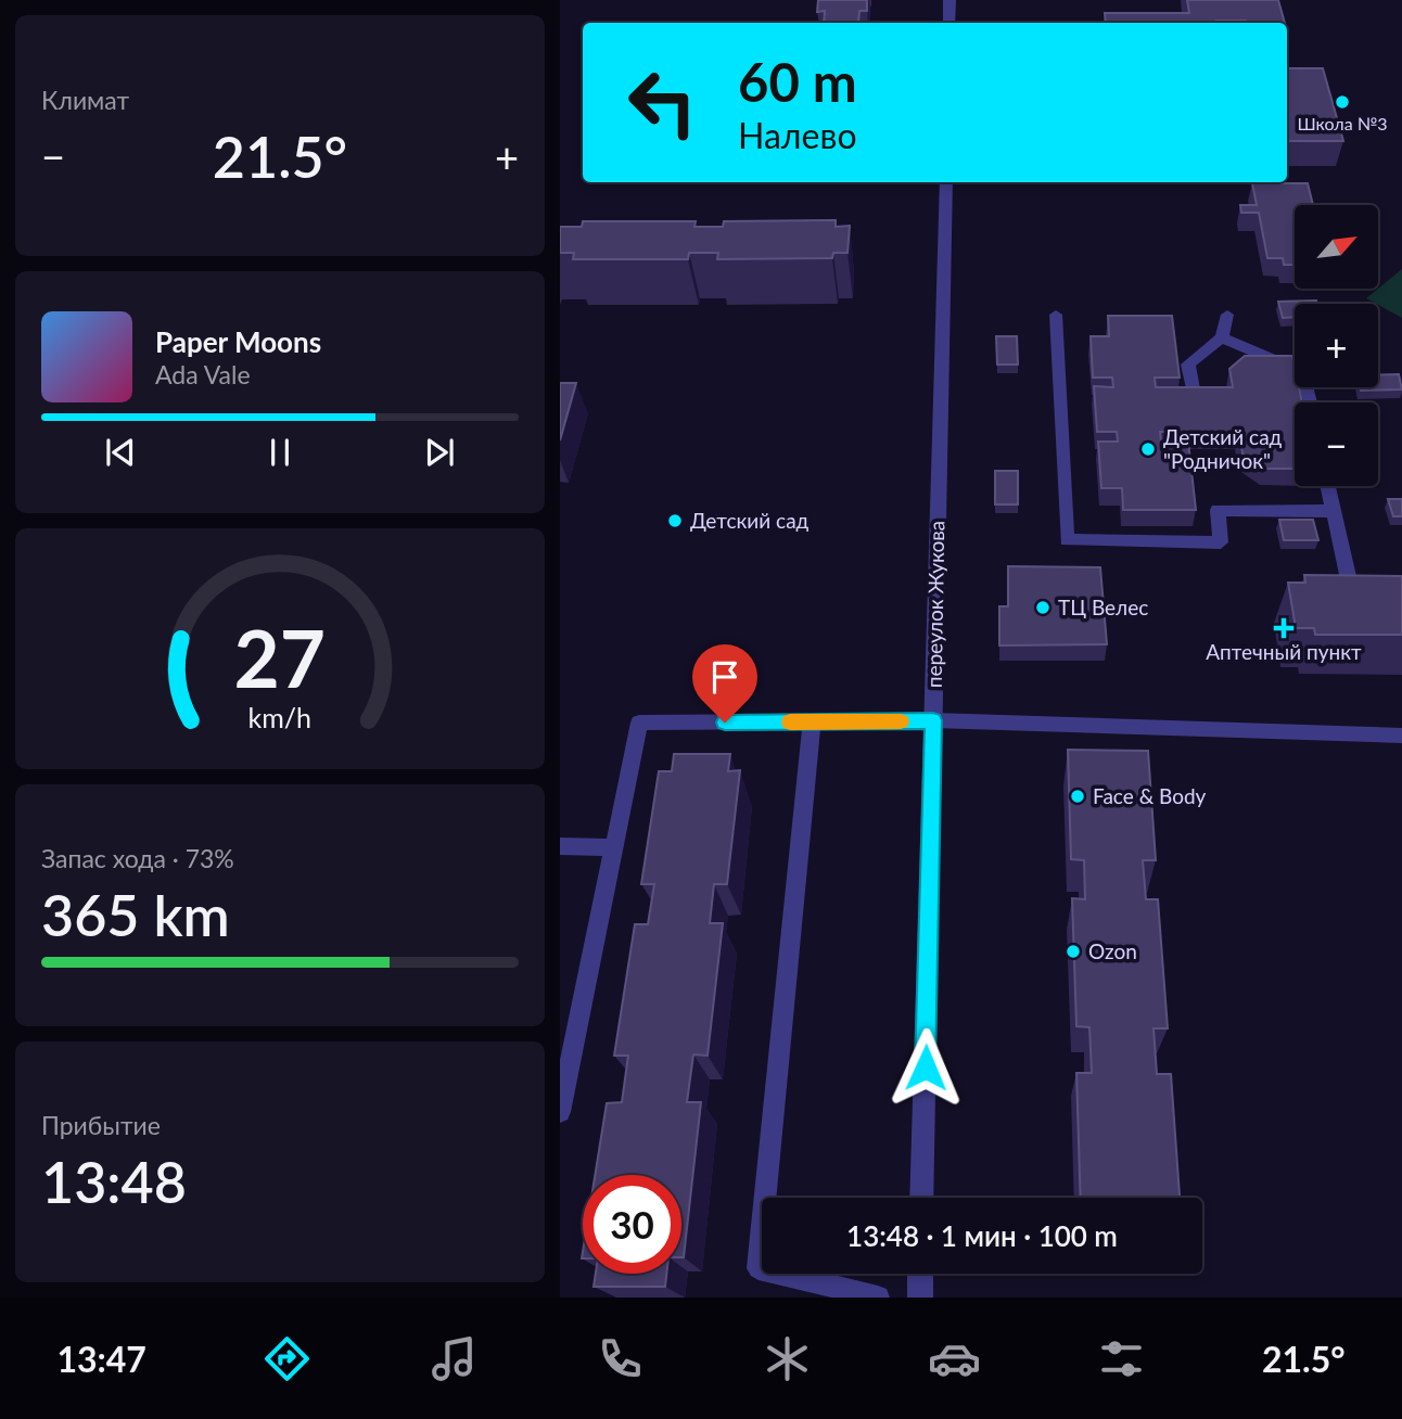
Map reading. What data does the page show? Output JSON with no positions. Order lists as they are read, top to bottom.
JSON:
{
  "streets": {
    "street": ["переулок Жукова"]
  },
  "places": {
    "other": [
      "Школа №3",
      "Детский сад \"Родничок\"",
      "Детский сад",
      "ТЦ Велес",
      "Face & Body",
      "Ozon"
    ],
    "health": ["Аптечный пункт"]
  },
  "north": "top right",
  "page": {
    "tile": [
      "Климат",
      ["Запас хода · 73%", "365 km"],
      ["Прибытие", "13:48"]
    ],
    "turn": ["60 m", "Налево"],
    "heat": ["−", "21.5°", "+"],
    "map_buttons": ["+", "−"],
    "song": ["Paper Moons", "Ada Vale"],
    "limit": "30",
    "trip": "13:48 · 1 мин · 100 m",
    "tabs": ["13:47", "21.5°"],
    "gauge": ["27", "km/h"]
  }
}
